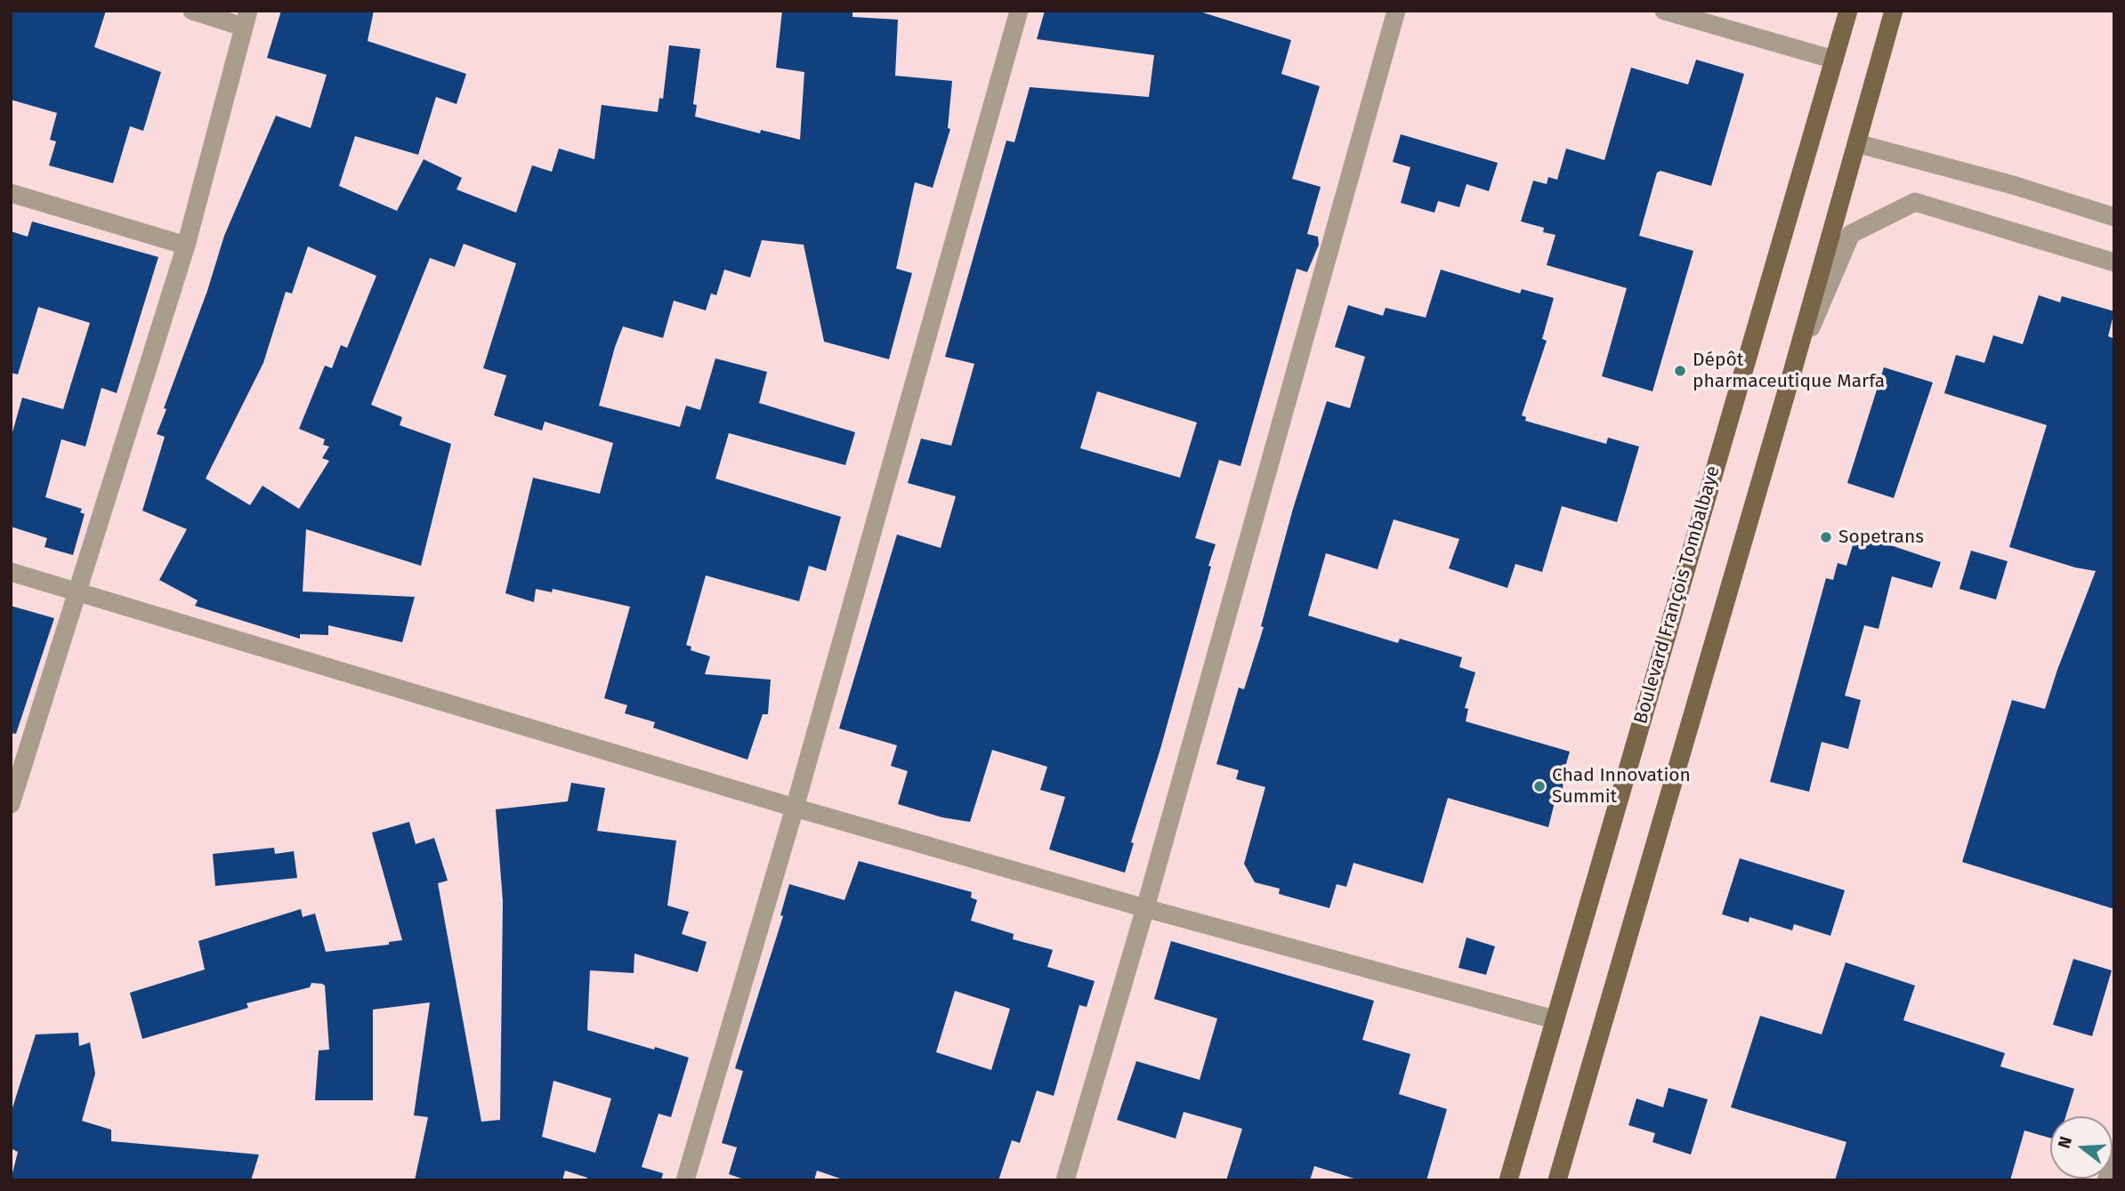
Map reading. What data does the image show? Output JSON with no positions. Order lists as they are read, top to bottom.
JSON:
{
  "streets": {
    "main road": ["Boulevard François Tombalbaye"]
  },
  "places": ["Dépôt pharmaceutique Marfa", "Sopetrans", "Chad Innovation Summit"],
  "north": "left"
}
